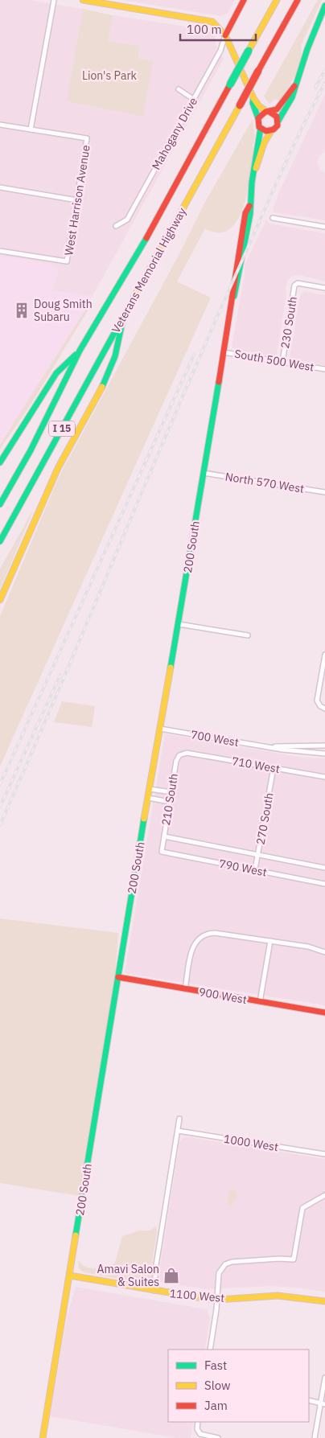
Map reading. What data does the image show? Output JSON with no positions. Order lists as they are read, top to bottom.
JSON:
{
  "streets": {
    "main road": [
      "Veterans Memorial Highway",
      "I 15",
      "200 South",
      "900 West",
      "1100 West"
    ],
    "street": [
      "Mahogany Drive",
      "West Harrison Avenue",
      "230 South",
      "South 500 West",
      "North 570 West",
      "700 West",
      "710 West",
      "210 South",
      "270 South",
      "790 West",
      "1000 West"
    ]
  },
  "crossings": [
    ["230 South", "South 500 West"],
    ["South 500 West", "200 South"],
    ["North 570 West", "200 South"],
    ["200 South", "700 West"],
    ["200 South", "900 West"],
    ["200 South", "1100 West"],
    ["710 West", "210 South"],
    ["710 West", "270 South"],
    ["210 South", "790 West"],
    ["270 South", "790 West"]
  ],
  "parks": ["Lion's Park"],
  "places": {
    "building": ["Doug Smith Subaru"],
    "shop": ["Amavi Salon & Suites"]
  },
  "legend": ["Fast", "Slow", "Jam"],
  "scale_bar": "100 m"
}
